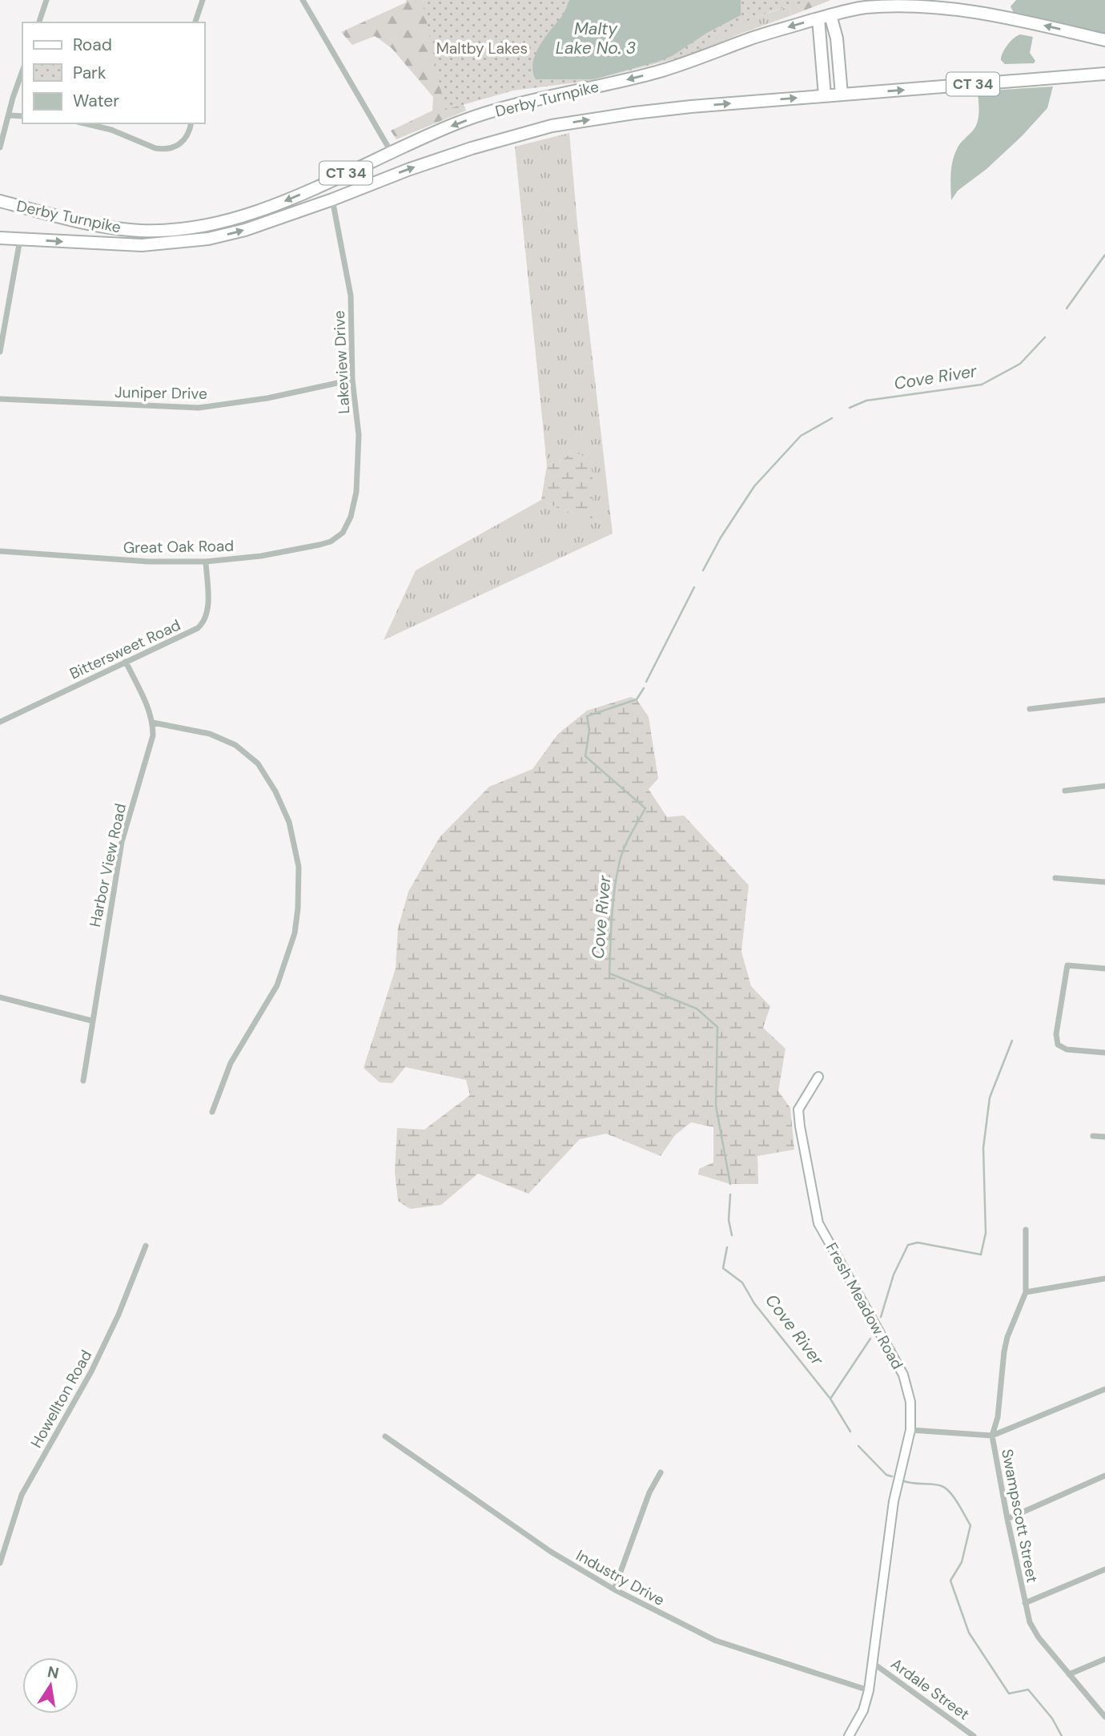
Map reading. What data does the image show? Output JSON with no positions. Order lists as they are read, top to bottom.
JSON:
{
  "streets": {
    "highway": ["CT 34", "Derby Turnpike"],
    "street": [
      "Lakeview Drive",
      "Juniper Drive",
      "Great Oak Road",
      "Bittersweet Road",
      "Harbor View Road",
      "Fresh Meadow Road",
      "Howellton Road",
      "Swampscott Street",
      "Industry Drive",
      "Ardale Street"
    ]
  },
  "crossings": [
    ["Derby Turnpike", "Lakeview Drive"],
    ["Lakeview Drive", "Juniper Drive"],
    ["Lakeview Drive", "Great Oak Road"],
    ["Great Oak Road", "Bittersweet Road"],
    ["Fresh Meadow Road", "Industry Drive"],
    ["Fresh Meadow Road", "Ardale Street"]
  ],
  "water": ["Malty Lake No. 3", "Cove River"],
  "parks": ["Maltby Lakes"],
  "legend": ["Road", "Park", "Water"],
  "north": "top"
}
